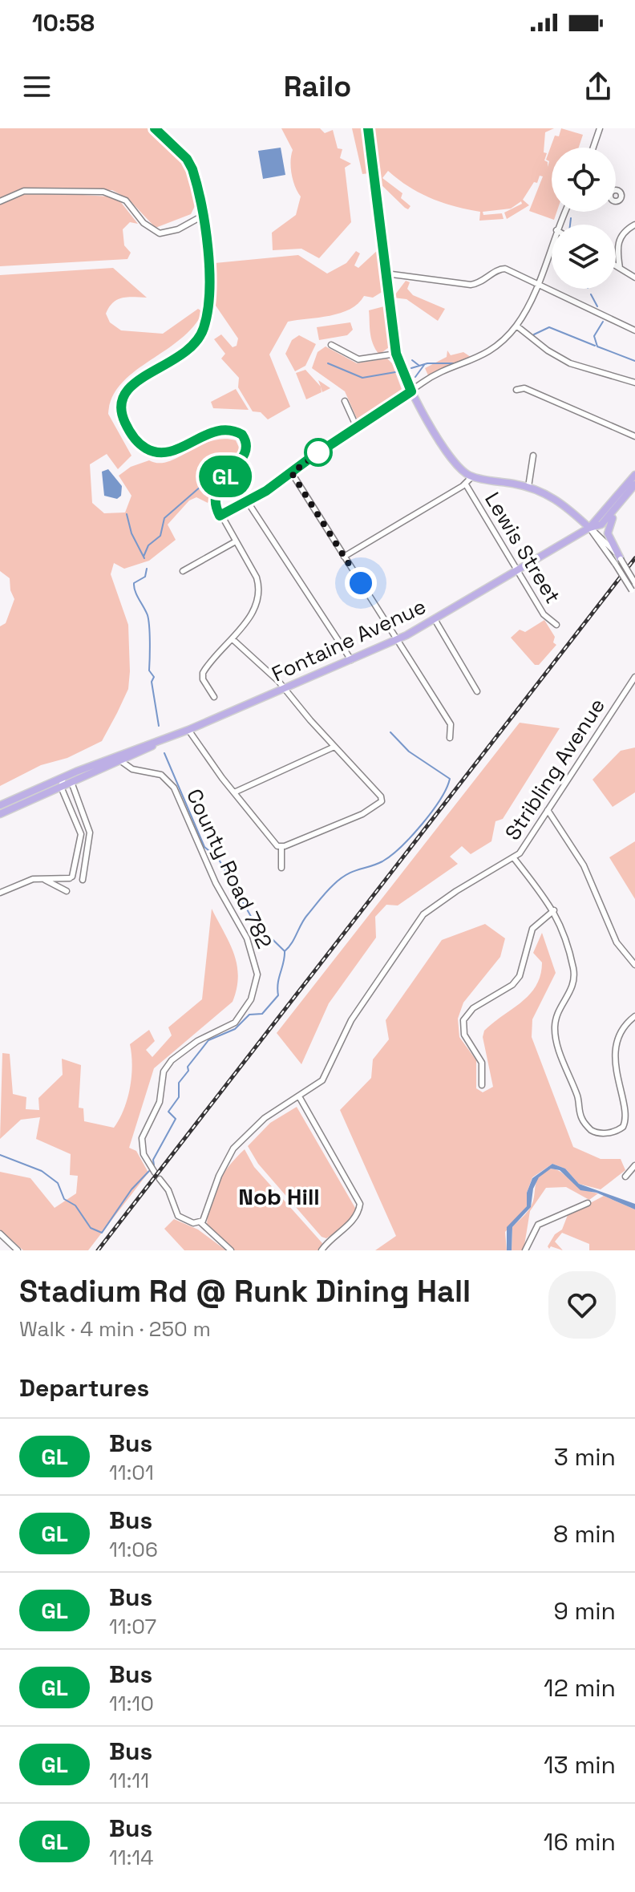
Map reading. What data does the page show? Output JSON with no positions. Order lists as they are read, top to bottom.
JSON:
{
  "streets": {
    "main road": ["Fontaine Avenue"],
    "street": ["Lewis Street", "Stribling Avenue", "County Road 782"]
  },
  "crossings": [
    ["Lewis Street", "Fontaine Avenue"],
    ["Fontaine Avenue", "County Road 782"]
  ],
  "districts": ["Nob Hill"],
  "lines": ["bus line GL"],
  "page": {
    "status": "10:58",
    "header": "Railo",
    "on_map": "GL",
    "heading": [
      ["Stadium Rd @ Runk Dining Hall", "Walk · 4 min · 250 m"],
      "Departures"
    ],
    "list": [
      {
        "mark": "GL",
        "name": "Bus",
        "note": "11:01",
        "value": "3 min"
      },
      {
        "mark": "GL",
        "name": "Bus",
        "note": "11:06",
        "value": "8 min"
      },
      {
        "mark": "GL",
        "name": "Bus",
        "note": "11:07",
        "value": "9 min"
      },
      {
        "mark": "GL",
        "name": "Bus",
        "note": "11:10",
        "value": "12 min"
      },
      {
        "mark": "GL",
        "name": "Bus",
        "note": "11:11",
        "value": "13 min"
      },
      {
        "mark": "GL",
        "name": "Bus",
        "note": "11:14",
        "value": "16 min"
      }
    ]
  }
}
